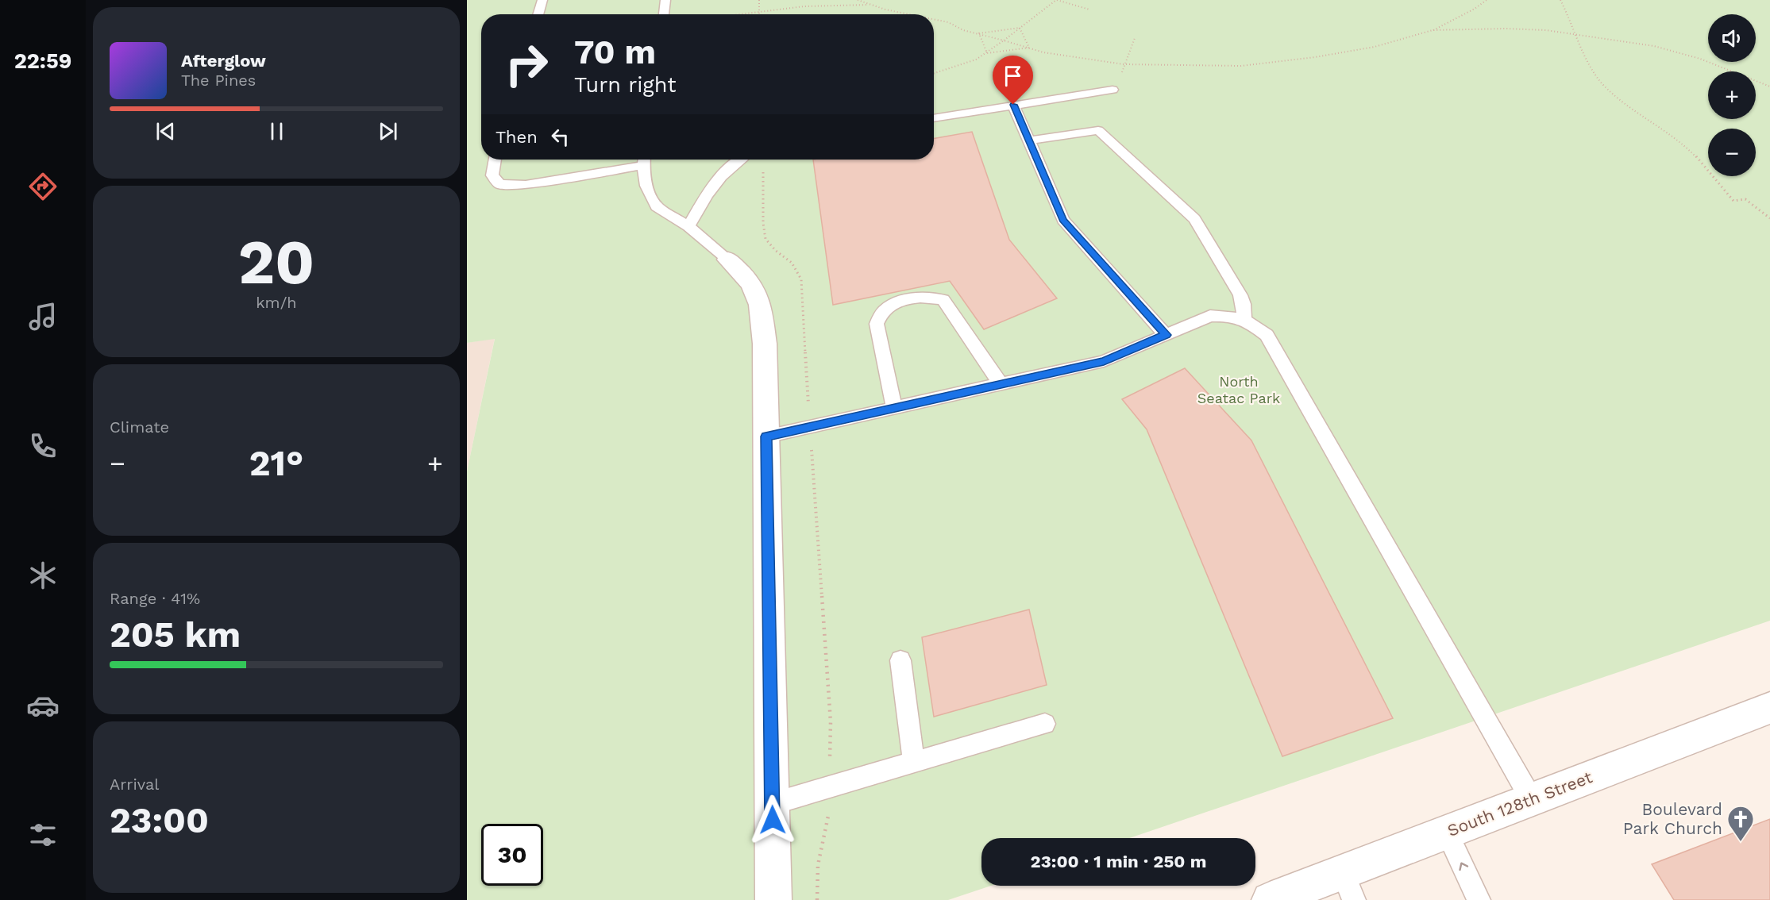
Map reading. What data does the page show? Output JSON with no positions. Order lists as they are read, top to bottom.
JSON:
{
  "streets": {
    "street": ["South 128th Street"]
  },
  "parks": ["North Seatac Park"],
  "places": {
    "church": ["Boulevard Park Church"]
  },
  "page": {
    "tabs": "22:59",
    "map_buttons": ["+", "−"],
    "turn": ["70 m", "Turn right"],
    "song": ["Afterglow", "The Pines"],
    "then": "Then",
    "tile": [
      ["20", "km/h"],
      "Climate",
      ["Range · 41%", "205 km"],
      ["Arrival", "23:00"]
    ],
    "heat": ["−", "21°", "+"],
    "limit": "30",
    "trip": "23:00 · 1 min · 250 m"
  }
}
